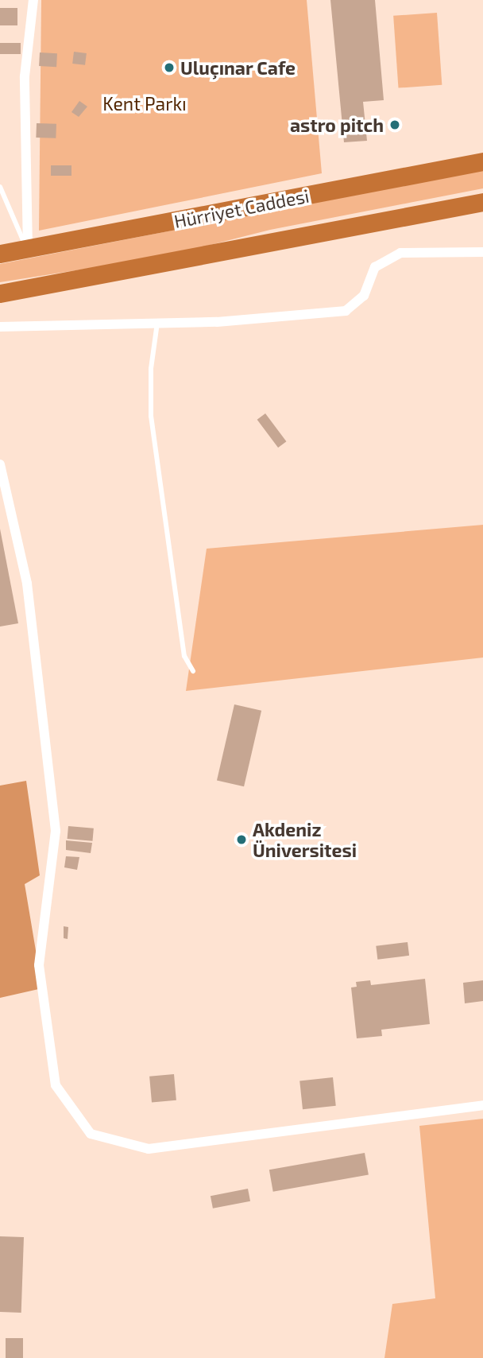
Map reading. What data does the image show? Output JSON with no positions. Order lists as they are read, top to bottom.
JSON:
{
  "streets": {
    "highway": ["Hürriyet Caddesi"]
  },
  "parks": ["Kent Parkı"],
  "places": ["Uluçınar Cafe", "astro pitch", "Akdeniz Üniversitesi"]
}
